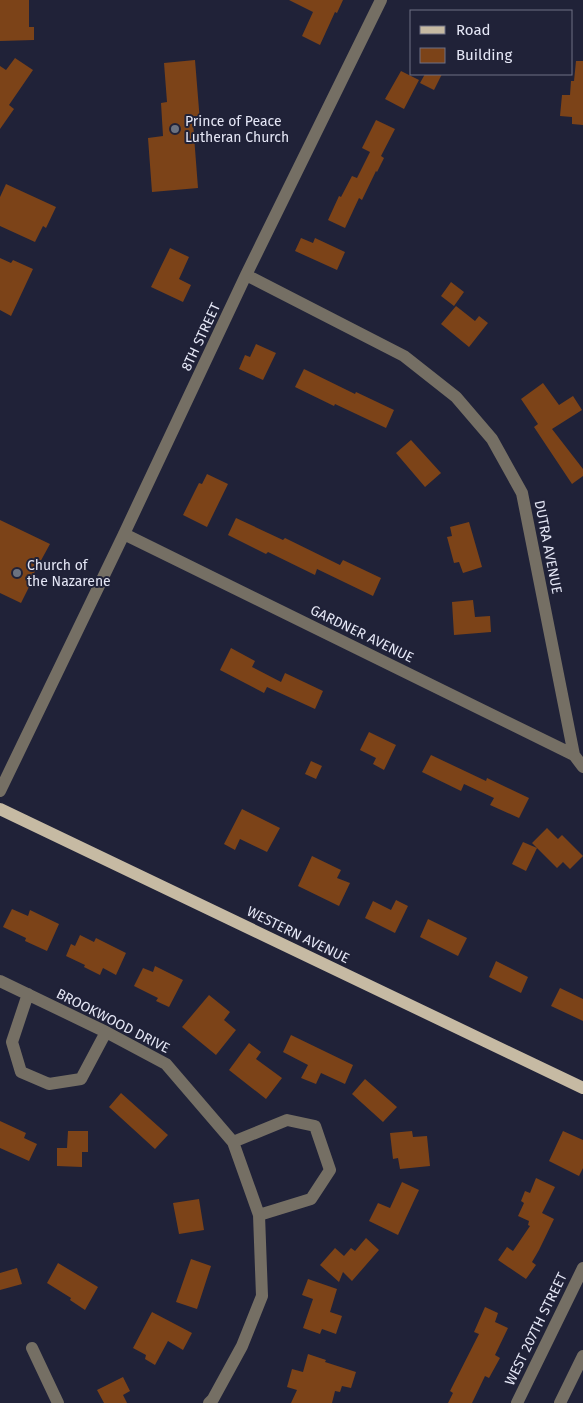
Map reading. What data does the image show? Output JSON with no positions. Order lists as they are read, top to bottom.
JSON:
{
  "streets": {
    "main road": ["WESTERN AVENUE"],
    "street": [
      "8TH STREET",
      "DUTRA AVENUE",
      "GARDNER AVENUE",
      "BROOKWOOD DRIVE",
      "WEST 207TH STREET"
    ]
  },
  "crossings": [
    ["8TH STREET", "DUTRA AVENUE"],
    ["8TH STREET", "GARDNER AVENUE"],
    ["DUTRA AVENUE", "GARDNER AVENUE"]
  ],
  "places": ["Prince of Peace Lutheran Church", "Church of the Nazarene"],
  "legend": ["Road", "Building"]
}
